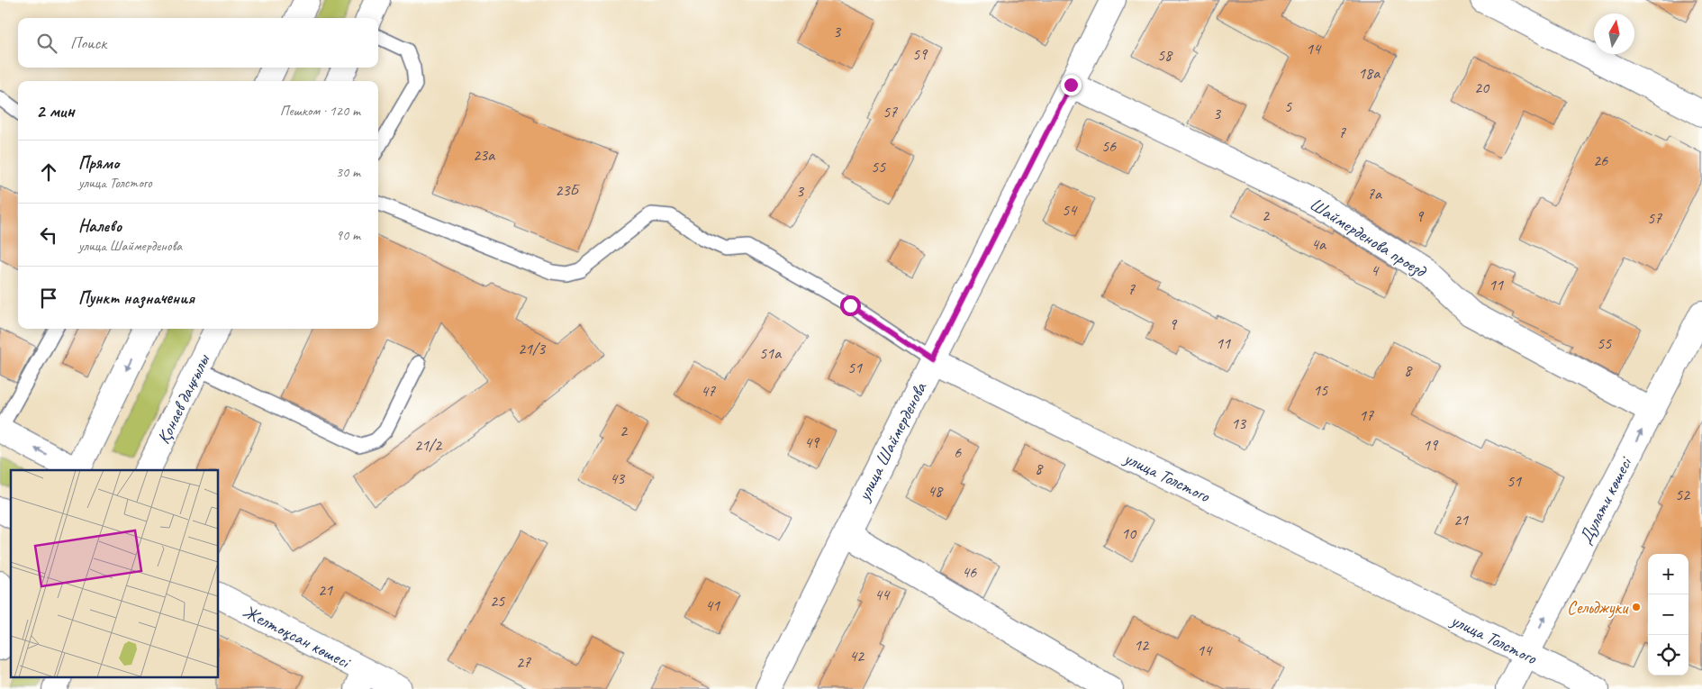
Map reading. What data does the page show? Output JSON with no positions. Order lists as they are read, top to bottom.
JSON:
{
  "streets": {
    "street": [
      "Шаймерденова проезд",
      "Қонаев даңғылы",
      "улица Шаймерденова",
      "улица Толстого",
      "Дулати көшесі",
      "Желтоқсан көшесі"
    ]
  },
  "crossings": [
    ["Шаймерденова проезд", "улица Шаймерденова"],
    ["Шаймерденова проезд", "Дулати көшесі"],
    ["улица Шаймерденова", "улица Толстого"],
    ["улица Толстого", "Дулати көшесі"]
  ],
  "one_way": ["Дулати көшесі"],
  "places": ["Сельджуки"],
  "house_numbers": [
    "3",
    "14",
    "59",
    "58",
    "18а",
    "20",
    "5",
    "57",
    "3",
    "7",
    "56",
    "23а",
    "26",
    "55",
    "23Б",
    "3",
    "7а",
    "54",
    "2",
    "9",
    "57",
    "4а",
    "4",
    "11",
    "7",
    "9",
    "11",
    "55",
    "21/3",
    "51а",
    "51",
    "8",
    "15",
    "47",
    "17",
    "13",
    "2",
    "49",
    "21/2",
    "19",
    "6",
    "8",
    "43",
    "51",
    "48",
    "52",
    "21",
    "10",
    "46",
    "21",
    "44",
    "25",
    "41",
    "12",
    "14",
    "42",
    "27"
  ],
  "north": "top",
  "page": {
    "search": "Поиск",
    "heading": ["2 мин", "Пешком · 120 m"],
    "list": [
      ["Прямо", "улица Толстого", "30 m"],
      ["Налево", "улица Шаймерденова", "90 m"],
      "Пункт назначения"
    ],
    "map_buttons": ["+", "−"]
  }
}
